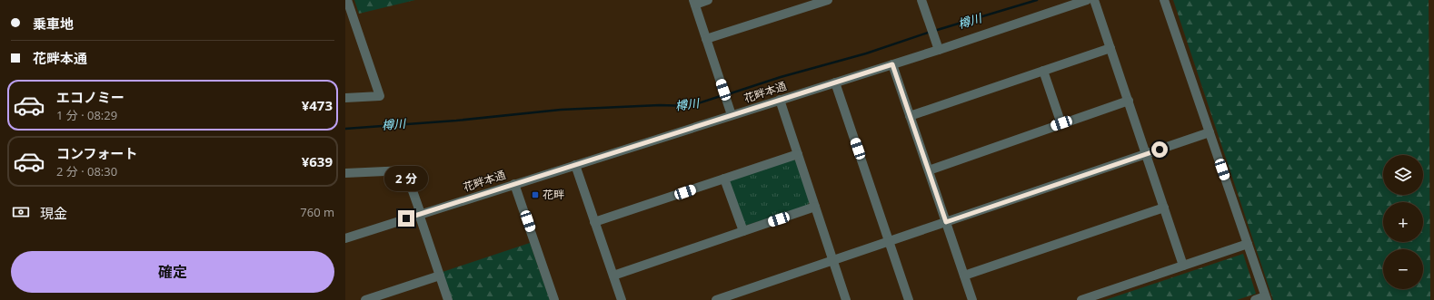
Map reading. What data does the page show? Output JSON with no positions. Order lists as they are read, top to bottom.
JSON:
{
  "streets": {
    "street": ["花畔本通"]
  },
  "water": ["樽川"],
  "places": {
    "transit": ["花畔"]
  },
  "page": {
    "banner": ["乗車地", "花畔本通"],
    "list": [
      {
        "name": "エコノミー",
        "note": "1 分 · 08:29",
        "value": "¥473"
      },
      {
        "name": "コンフォート",
        "note": "2 分 · 08:30",
        "value": "¥639"
      }
    ],
    "map_buttons": ["+", "−"],
    "bubble": "2 分",
    "pay": ["現金", "760 m"],
    "buttons": "確定"
  }
}
